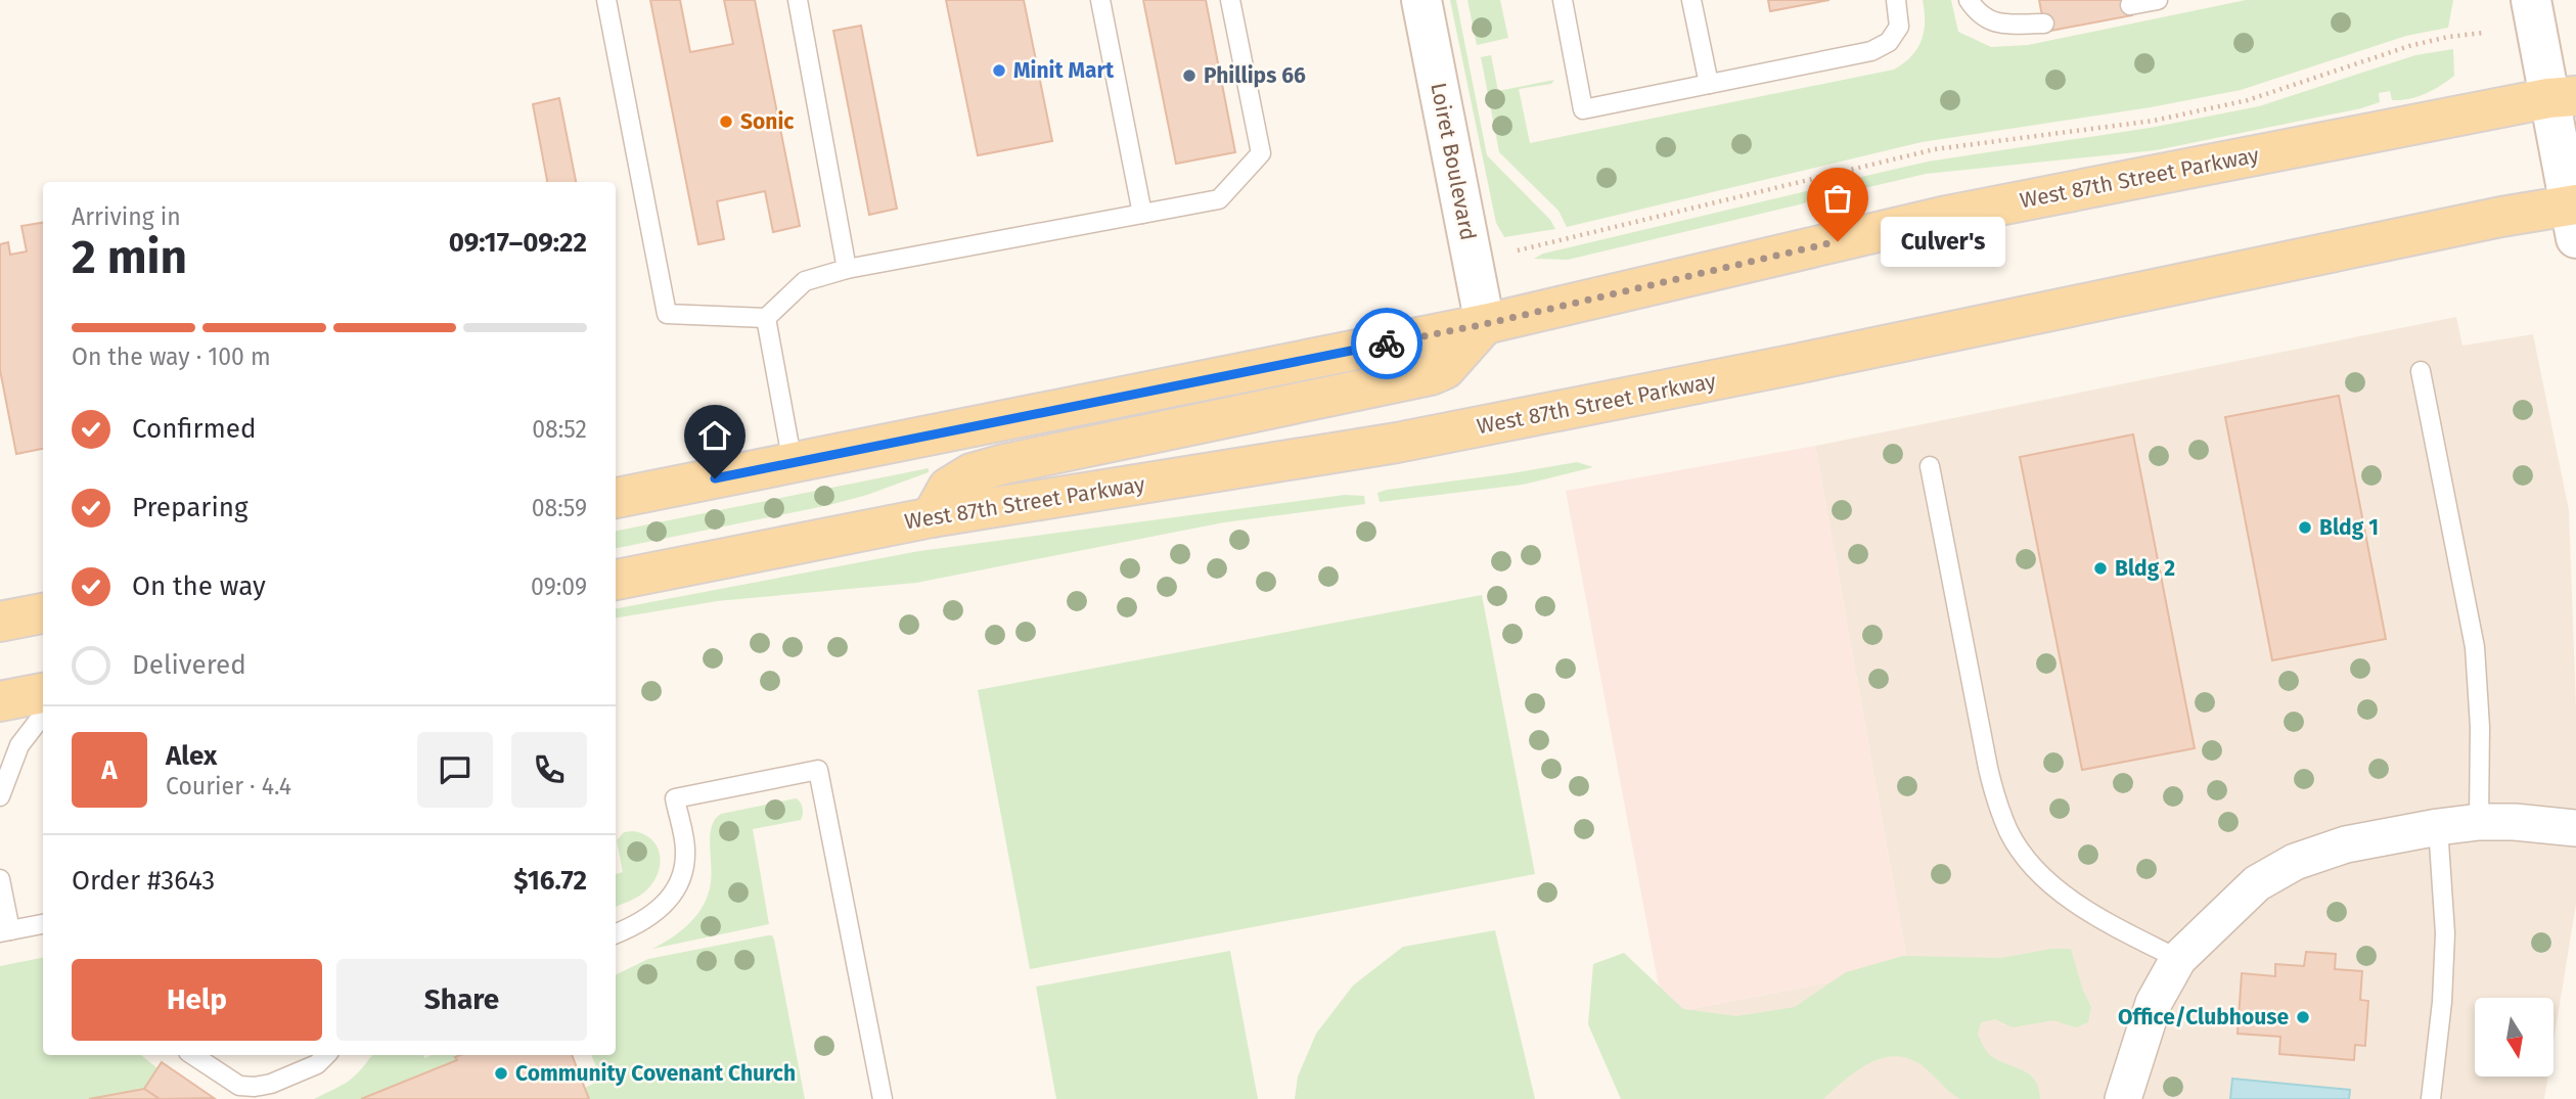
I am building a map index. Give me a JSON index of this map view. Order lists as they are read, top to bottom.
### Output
{
  "streets": {
    "main road": ["West 87th Street Parkway"],
    "street": ["Loiret Boulevard"]
  },
  "crossings": [
    ["Loiret Boulevard", "West 87th Street Parkway"]
  ],
  "places": [
    "Minit Mart",
    "Phillips 66",
    "Sonic",
    "Culver's",
    "Bldg 1",
    "Bldg 2",
    "Office/Clubhouse",
    "Community Covenant Church"
  ],
  "north": "bottom",
  "page": {
    "heading": ["2 min", "Arriving in", "09:17–09:22"],
    "panel": [
      "Alex",
      "Courier · 4.4",
      "Order #3643",
      "$16.72"
    ],
    "bubble": "Culver's",
    "bar": "On the way · 100 m",
    "list": [
      ["Confirmed", "08:52"],
      ["Preparing", "08:59"],
      ["On the way", "09:09"],
      "Delivered"
    ],
    "round": "A",
    "buttons": ["Help", "Share"]
  }
}
